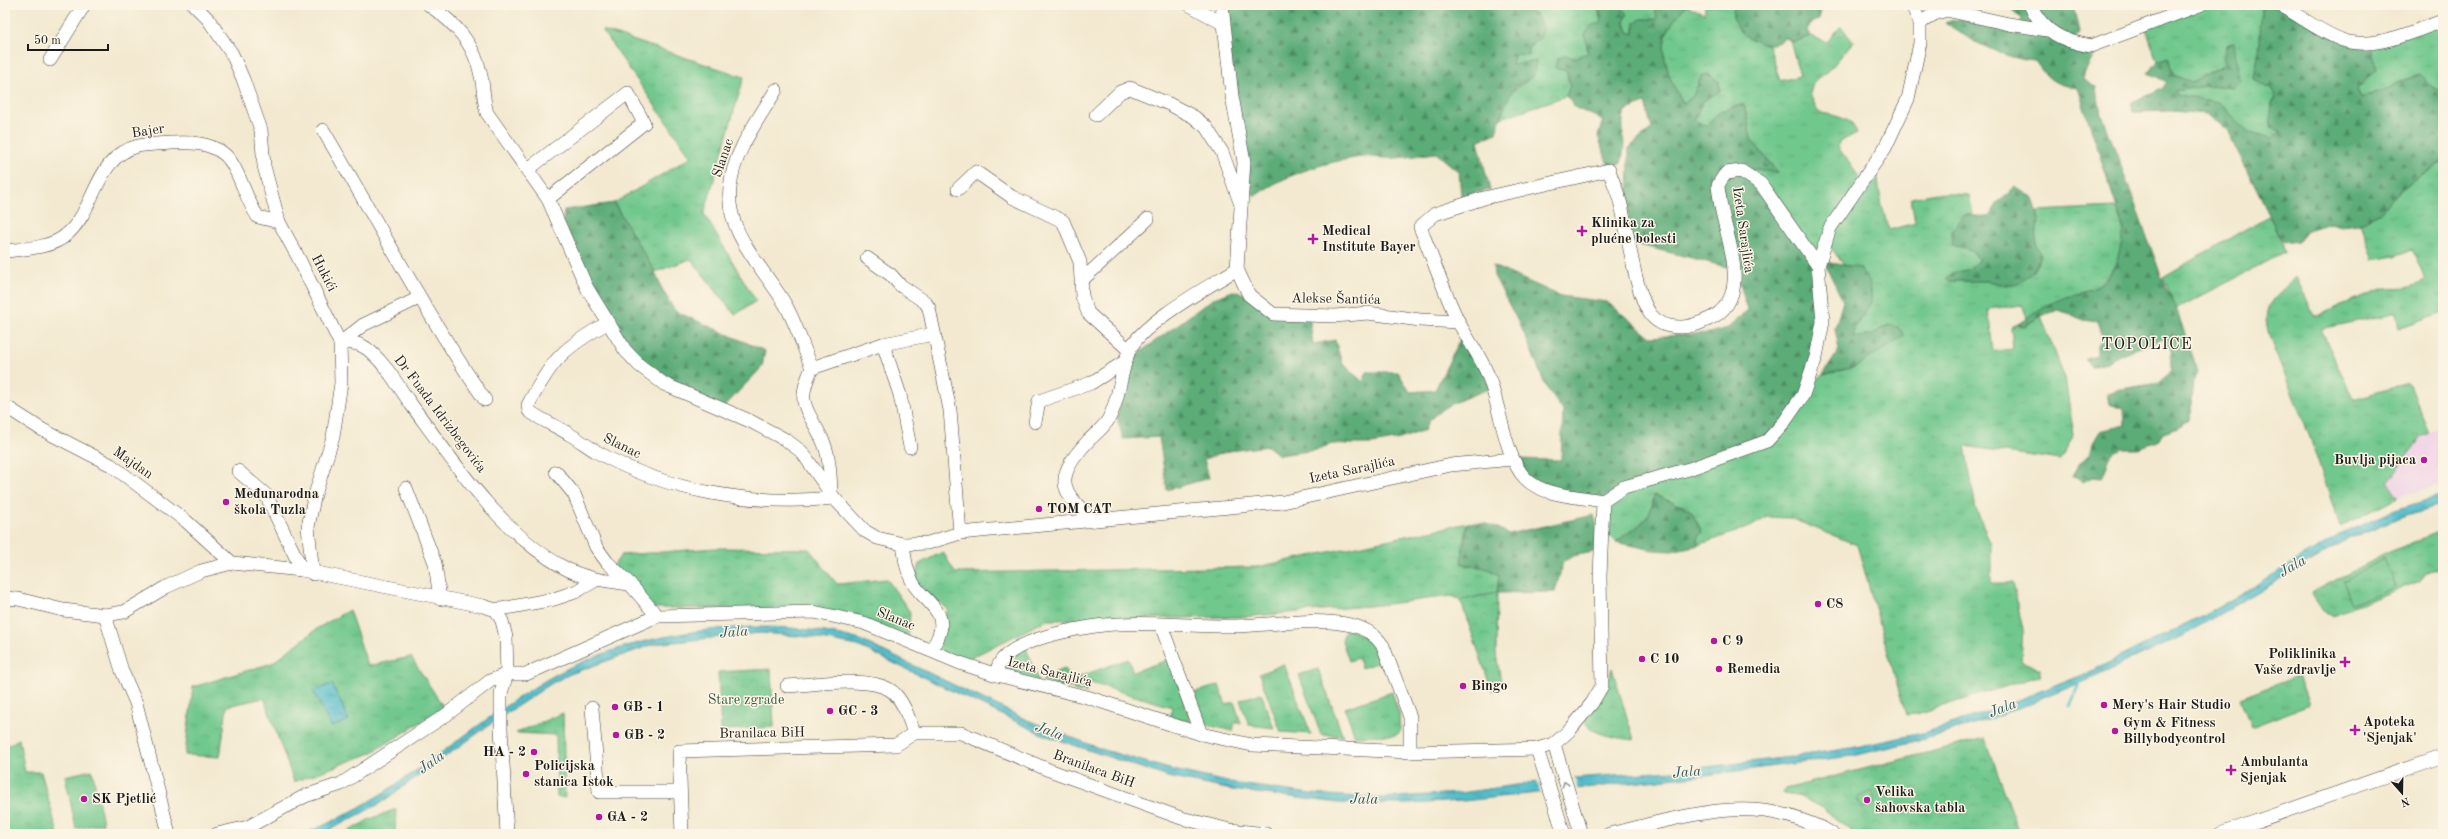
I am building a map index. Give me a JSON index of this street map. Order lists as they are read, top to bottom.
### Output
{
  "streets": {
    "street": [
      "Bajer",
      "Slanac",
      "Izeta Sarajlića",
      "Hukići",
      "Alekse Šantića",
      "Dr Fuada Idrizbegovića",
      "Majdan",
      "Branilaca BiH"
    ]
  },
  "crossings": [
    ["Bajer", "Hukići"],
    ["Izeta Sarajlića", "Alekse Šantića"],
    ["Hukići", "Dr Fuada Idrizbegovića"]
  ],
  "districts": ["TOPOLICE"],
  "water": ["Jala"],
  "parks": ["Stare zgrade"],
  "places": {
    "health": [
      "Klinika za plućne bolesti",
      "Medical Institute Bayer",
      "Poliklinika Vaše zdravlje",
      "Apoteka 'Sjenjak'",
      "Ambulanta Sjenjak"
    ],
    "other": [
      "Buvlja pijaca",
      "Međunarodna škola Tuzla",
      "TOM CAT",
      "C8",
      "C 9",
      "C 10",
      "Remedia",
      "Bingo",
      "Mery's Hair Studio",
      "GB - 1",
      "GC - 3",
      "Gym & Fitness Billybodycontrol",
      "GB - 2",
      "HA - 2",
      "Policijska stanica Istok",
      "SK Pjetlić",
      "Velika šahovska tabla",
      "GA - 2"
    ]
  },
  "scale_bar": "50 m",
  "north": "bottom"
}
